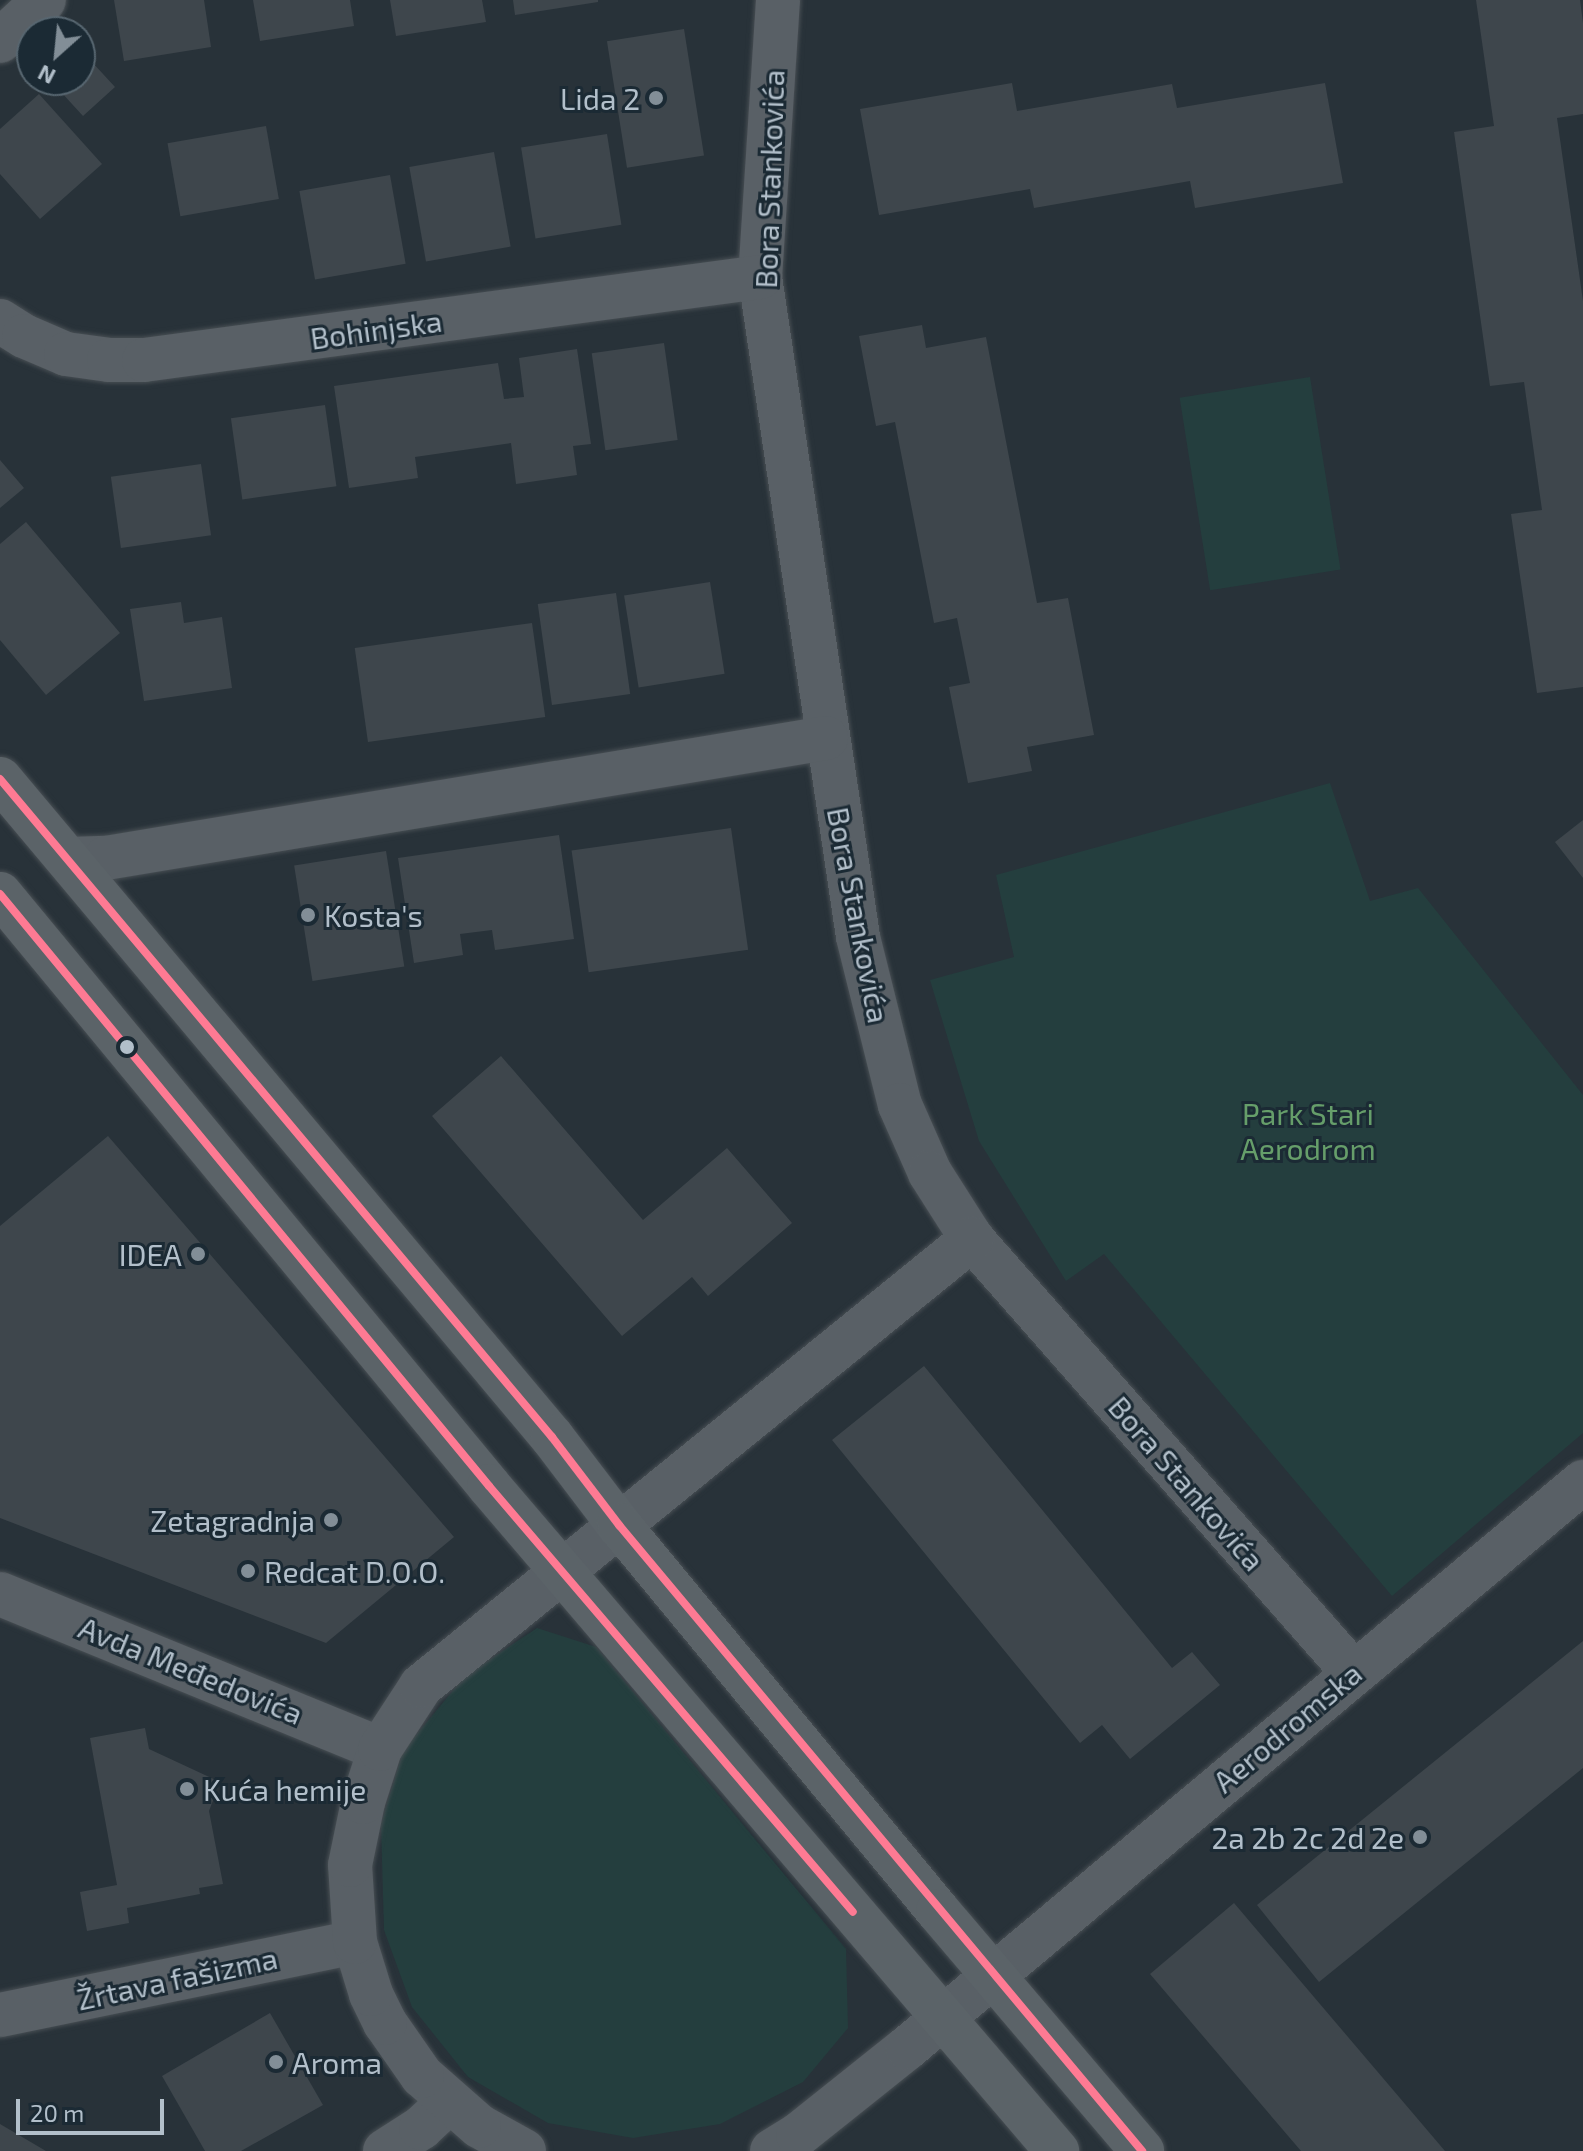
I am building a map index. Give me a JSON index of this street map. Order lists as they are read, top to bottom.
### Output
{
  "streets": {
    "street": [
      "Bora Stankovića",
      "Bohinjska",
      "Avda Međedovića",
      "Aerodromska",
      "Žrtava fašizma"
    ]
  },
  "crossings": [
    ["Bora Stankovića", "Bohinjska"],
    ["Bora Stankovića", "Aerodromska"]
  ],
  "parks": ["Park Stari Aerodrom"],
  "places": [
    "Lida 2",
    "Kosta's",
    "IDEA",
    "Zetagradnja",
    "Redcat D.O.O.",
    "Kuća hemije",
    "2a 2b 2c 2d 2e",
    "Aroma"
  ],
  "scale_bar": "20 m",
  "north": "bottom left"
}
